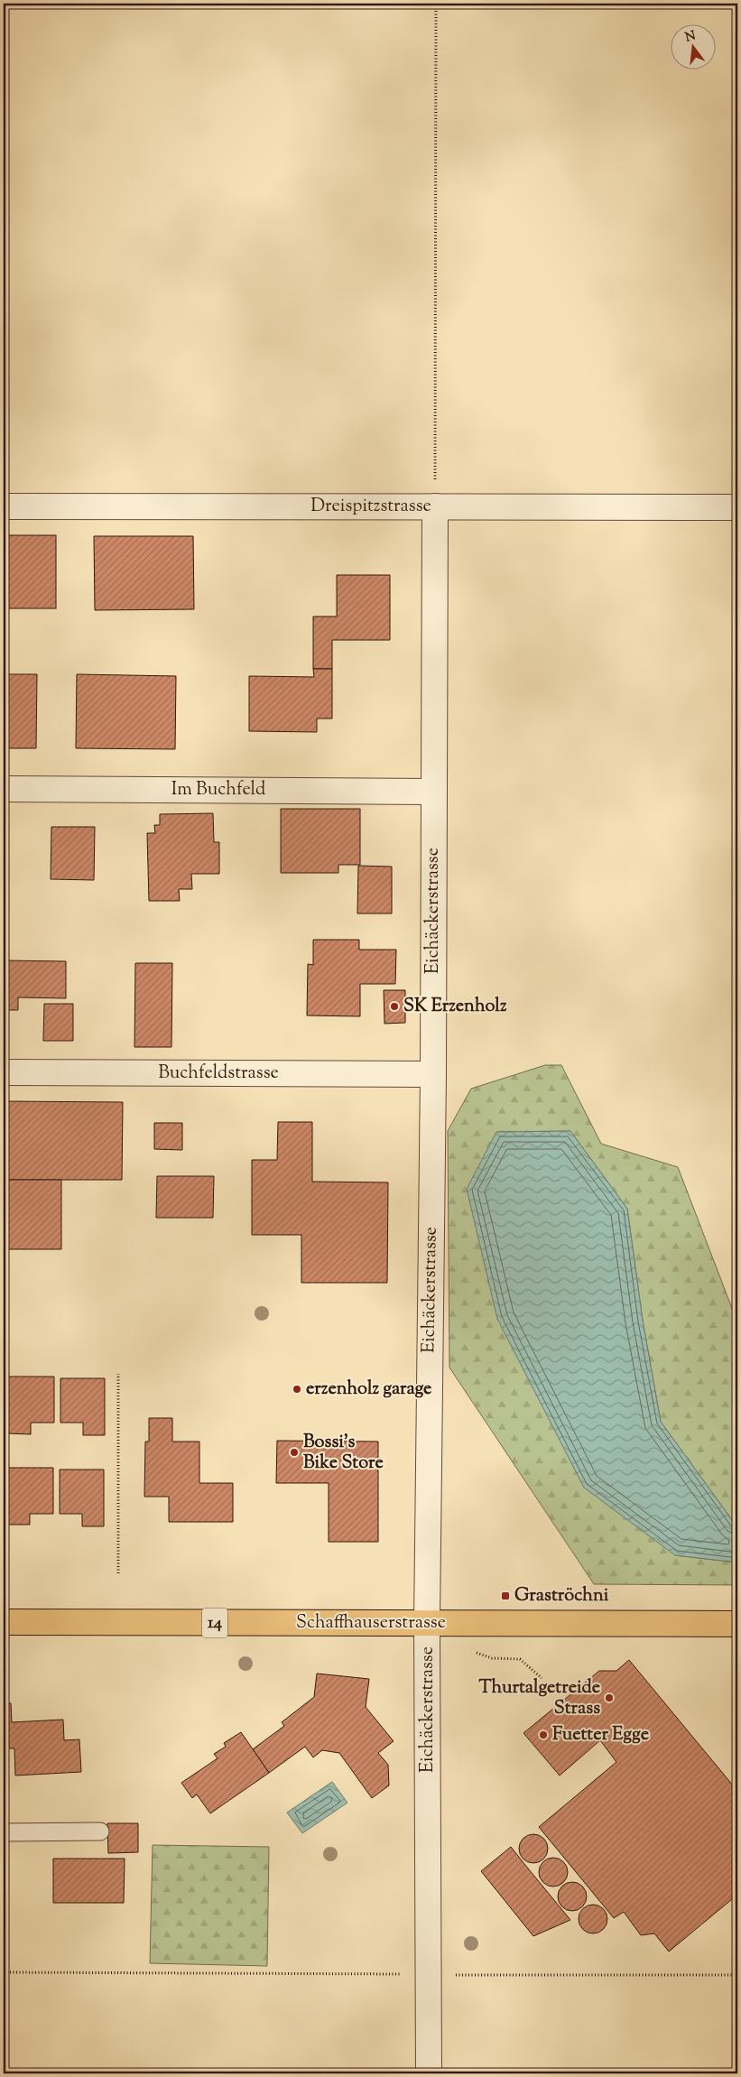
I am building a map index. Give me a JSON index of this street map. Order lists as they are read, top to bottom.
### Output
{
  "streets": {
    "main road": ["14", "Schaffhauserstrasse"],
    "street": [
      "Dreispitzstrasse",
      "Im Buchfeld",
      "Eichäckerstrasse",
      "Buchfeldstrasse"
    ]
  },
  "crossings": [
    ["Dreispitzstrasse", "Eichäckerstrasse"],
    ["Im Buchfeld", "Eichäckerstrasse"],
    ["Eichäckerstrasse", "Buchfeldstrasse"],
    ["Eichäckerstrasse", "Schaffhauserstrasse"]
  ],
  "places": {
    "other": [
      "SK Erzenholz",
      "erzenholz garage",
      "Bossi's Bike Store",
      "Thurtalgetreide Strass",
      "Fuetter Egge"
    ],
    "transit": ["Graströchni"]
  },
  "north": "top"
}
